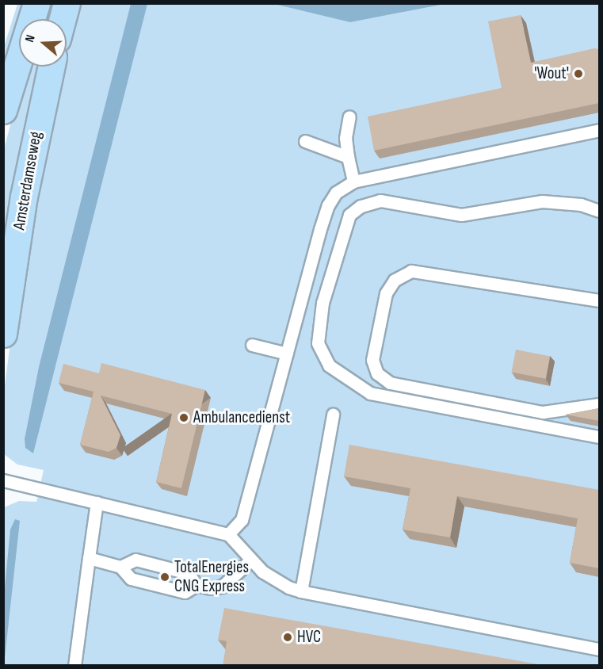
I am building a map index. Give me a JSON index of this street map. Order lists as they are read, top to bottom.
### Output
{
  "streets": {
    "main road": ["Amsterdamseweg"]
  },
  "places": [
    "'Wout'",
    "Ambulancedienst",
    "TotalEnergies CNG Express",
    "HVC"
  ],
  "north": "left"
}
